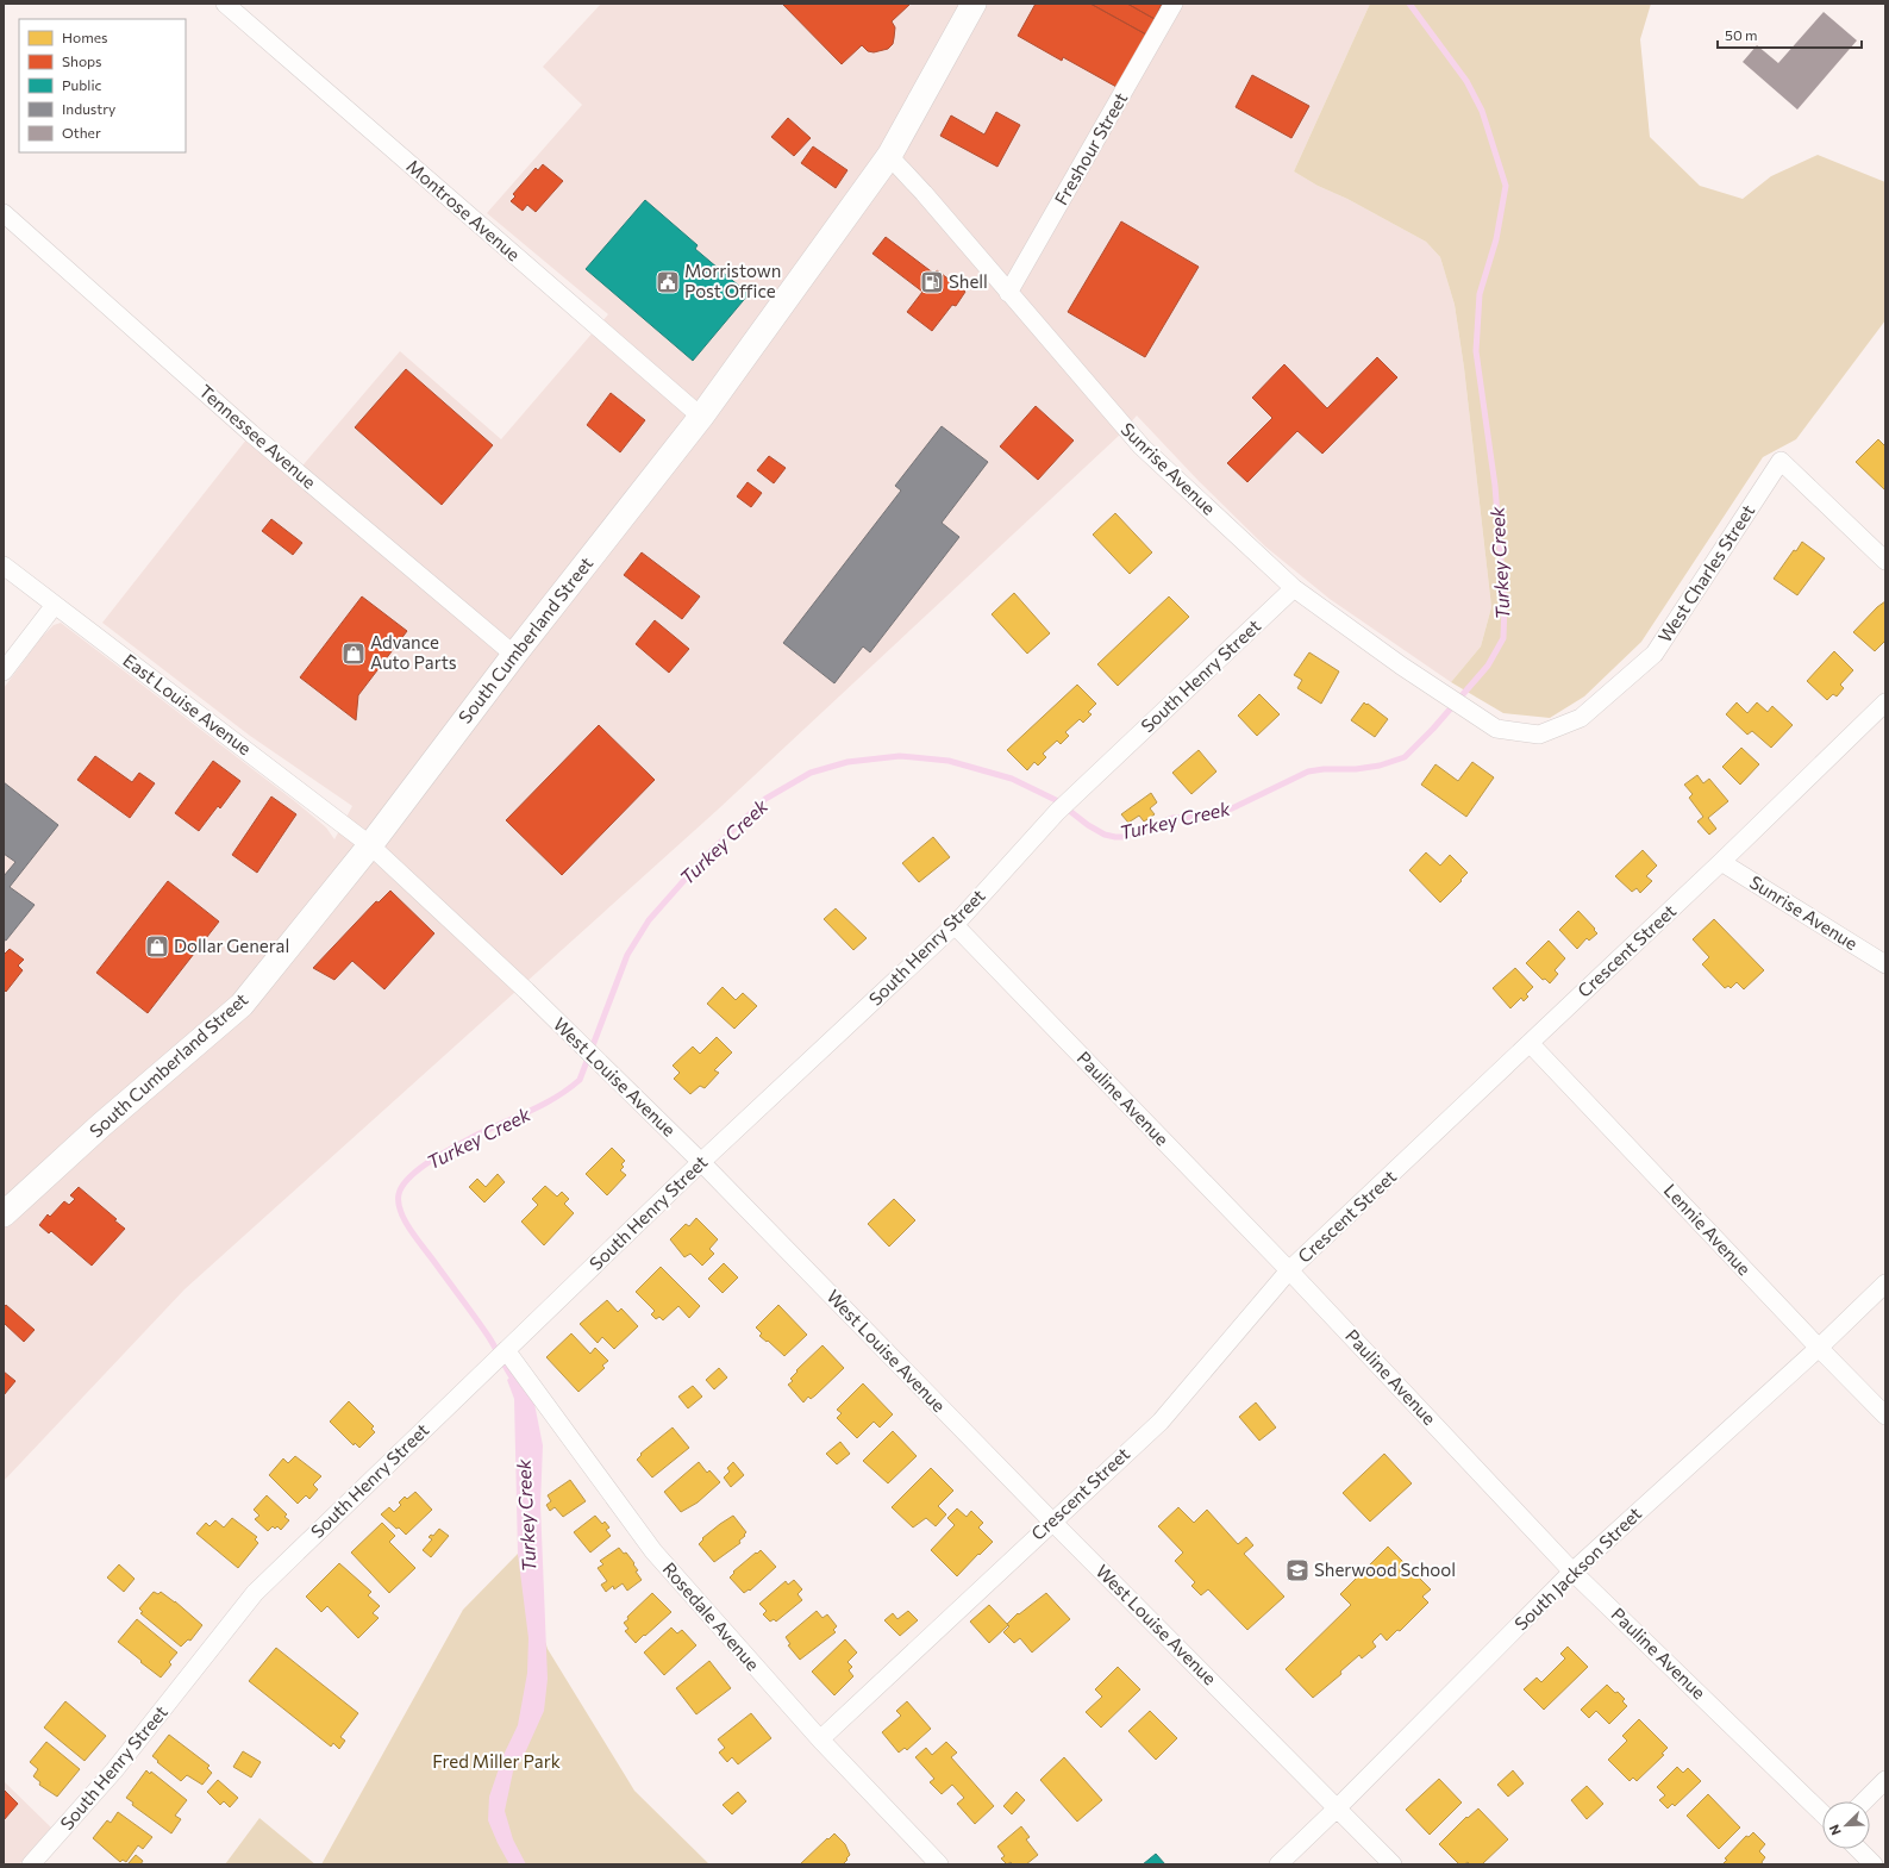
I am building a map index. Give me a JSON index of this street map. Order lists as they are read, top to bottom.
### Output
{
  "streets": {
    "main road": ["South Cumberland Street"],
    "street": [
      "Freshour Street",
      "Montrose Avenue",
      "Tennessee Avenue",
      "Sunrise Avenue",
      "West Charles Street",
      "South Henry Street",
      "East Louise Avenue",
      "Crescent Street",
      "West Louise Avenue",
      "Pauline Avenue",
      "Lennie Avenue",
      "South Jackson Street",
      "Rosedale Avenue"
    ]
  },
  "crossings": [
    ["Freshour Street", "Sunrise Avenue"],
    ["Montrose Avenue", "South Cumberland Street"],
    ["Tennessee Avenue", "South Cumberland Street"],
    ["Sunrise Avenue", "West Charles Street"],
    ["Sunrise Avenue", "South Cumberland Street"],
    ["Sunrise Avenue", "South Henry Street"],
    ["Sunrise Avenue", "Crescent Street"],
    ["South Cumberland Street", "East Louise Avenue"],
    ["South Cumberland Street", "West Louise Avenue"],
    ["South Henry Street", "West Louise Avenue"],
    ["South Henry Street", "Pauline Avenue"],
    ["South Henry Street", "Rosedale Avenue"],
    ["East Louise Avenue", "West Louise Avenue"],
    ["Crescent Street", "West Louise Avenue"],
    ["Crescent Street", "Pauline Avenue"],
    ["Crescent Street", "Lennie Avenue"],
    ["Crescent Street", "Rosedale Avenue"],
    ["West Louise Avenue", "South Jackson Street"],
    ["Pauline Avenue", "South Jackson Street"],
    ["Lennie Avenue", "South Jackson Street"]
  ],
  "water": ["Turkey Creek"],
  "parks": ["Fred Miller Park"],
  "places": {
    "public building": ["Morristown Post Office"],
    "fuel station": ["Shell"],
    "shop": ["Advance Auto Parts", "Dollar General"],
    "school or university": ["Sherwood School"]
  },
  "legend": [
    "Homes",
    "Shops",
    "Public",
    "Industry",
    "Other"
  ],
  "scale_bar": "50 m",
  "north": "bottom left"
}
